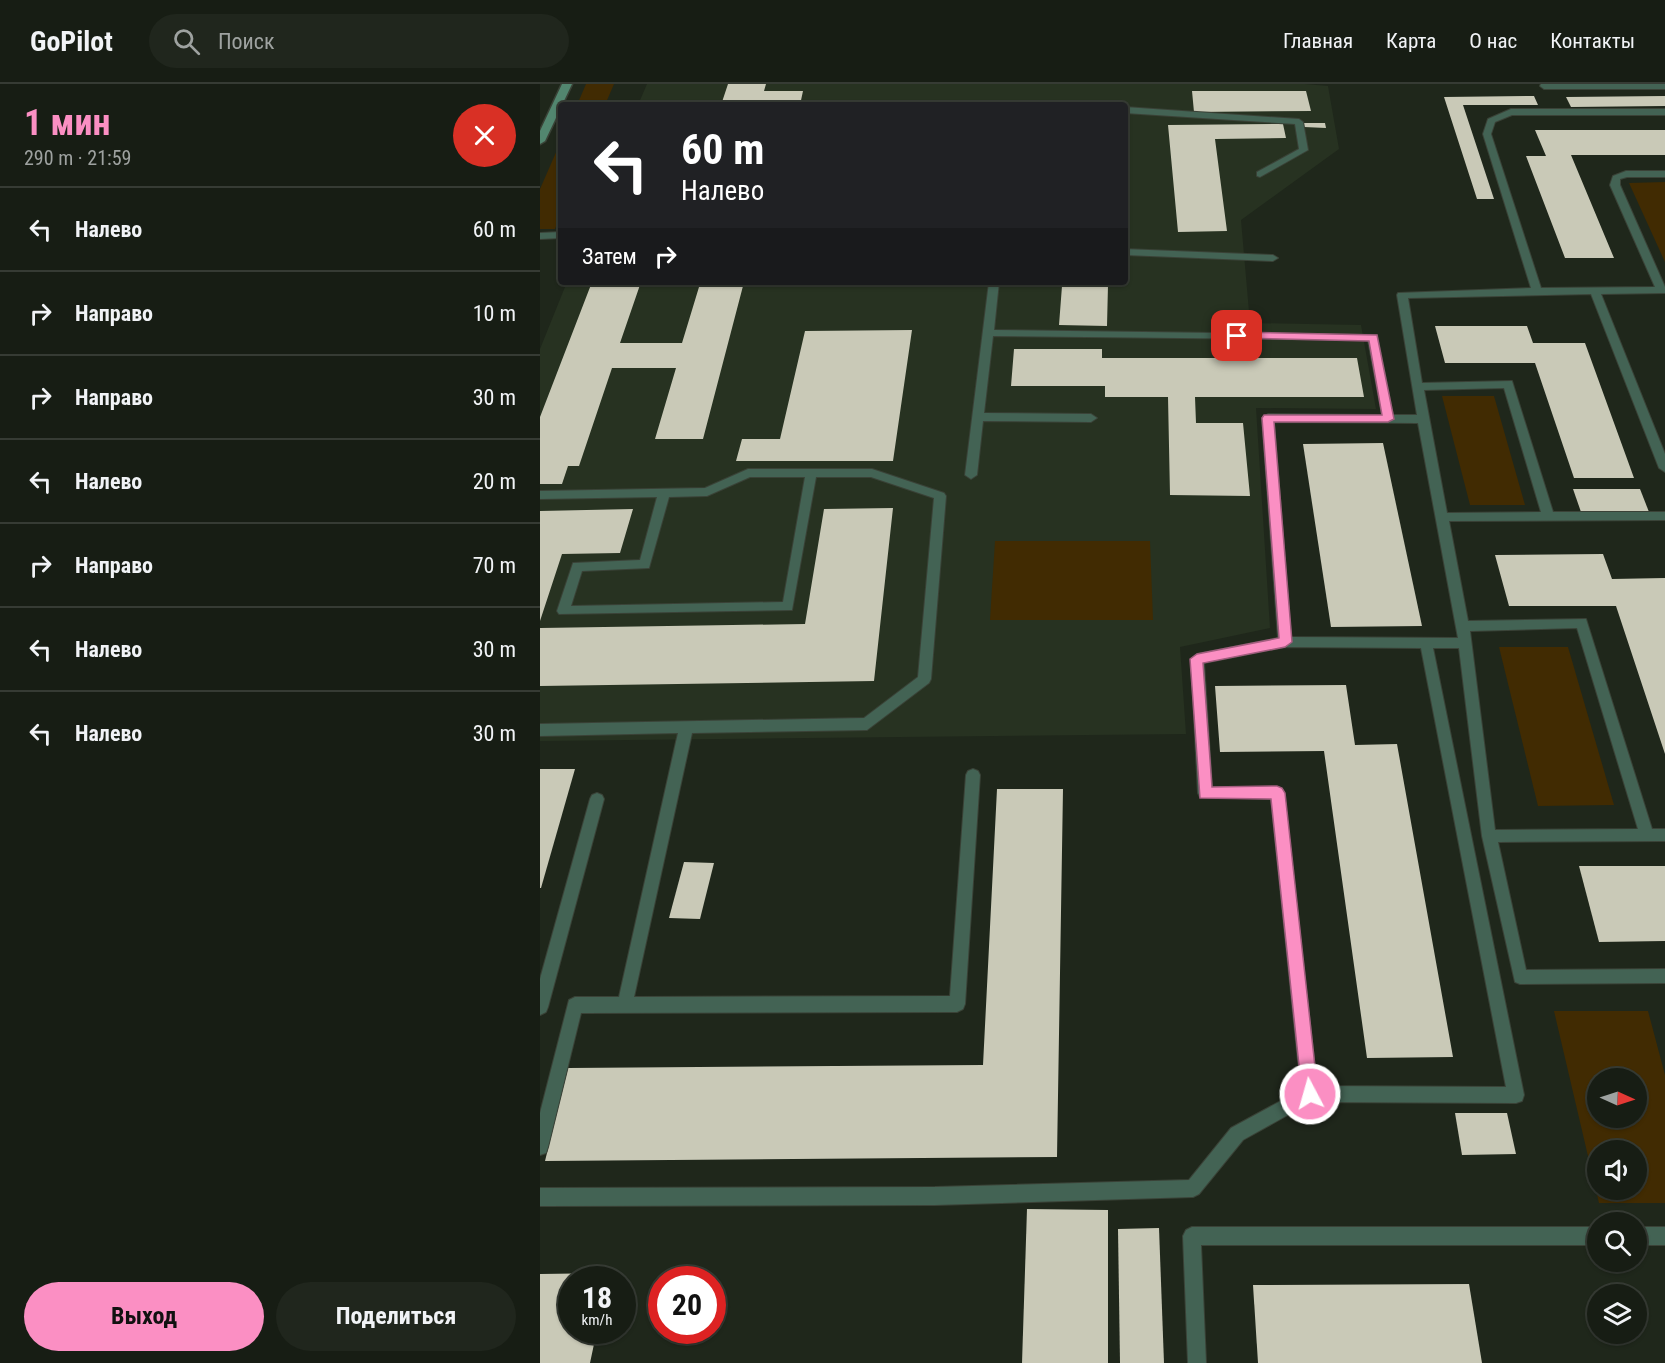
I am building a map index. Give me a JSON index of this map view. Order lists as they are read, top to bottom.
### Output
{
  "north": "right",
  "page": {
    "header": "GoPilot",
    "search": "Поиск",
    "nav": [
      "Главная",
      "Карта",
      "О нас",
      "Контакты"
    ],
    "heading": ["1 мин", "290 m · 21:59"],
    "turn": ["60 m", "Налево"],
    "list": [
      {
        "name": "Налево",
        "value": "60 m"
      },
      {
        "name": "Направо",
        "value": "10 m"
      },
      {
        "name": "Направо",
        "value": "30 m"
      },
      {
        "name": "Налево",
        "value": "20 m"
      },
      {
        "name": "Направо",
        "value": "70 m"
      },
      {
        "name": "Налево",
        "value": "30 m"
      },
      {
        "name": "Налево",
        "value": "30 m"
      }
    ],
    "then": "Затем",
    "speed": "18 km/h",
    "limit": "20",
    "buttons": ["Выход", "Поделиться"]
  }
}
